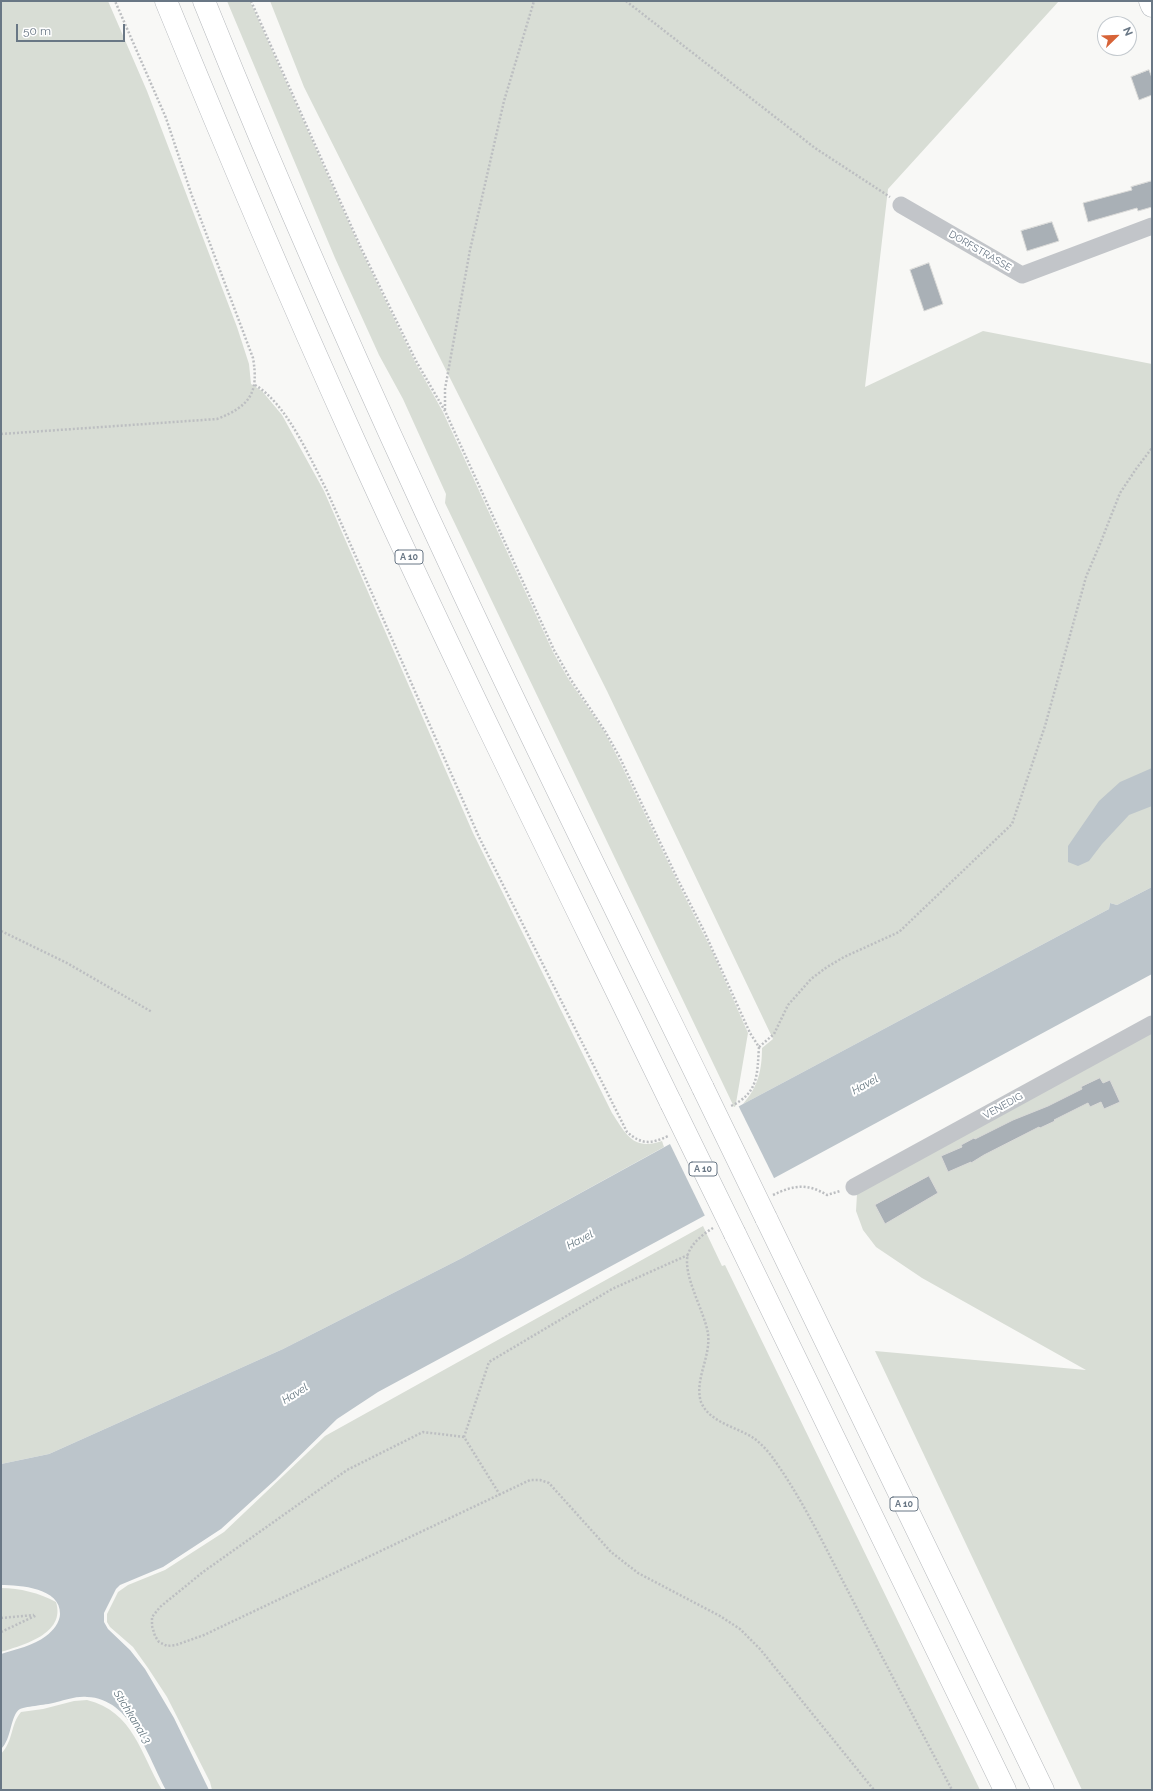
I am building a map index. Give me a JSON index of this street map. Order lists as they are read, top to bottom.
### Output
{
  "streets": {
    "main road": ["A 10"],
    "street": ["DORFSTRASSE", "VENEDIG"]
  },
  "water": ["Havel", "Stichkanal 3"],
  "scale_bar": "50 m",
  "north": "top right"
}
